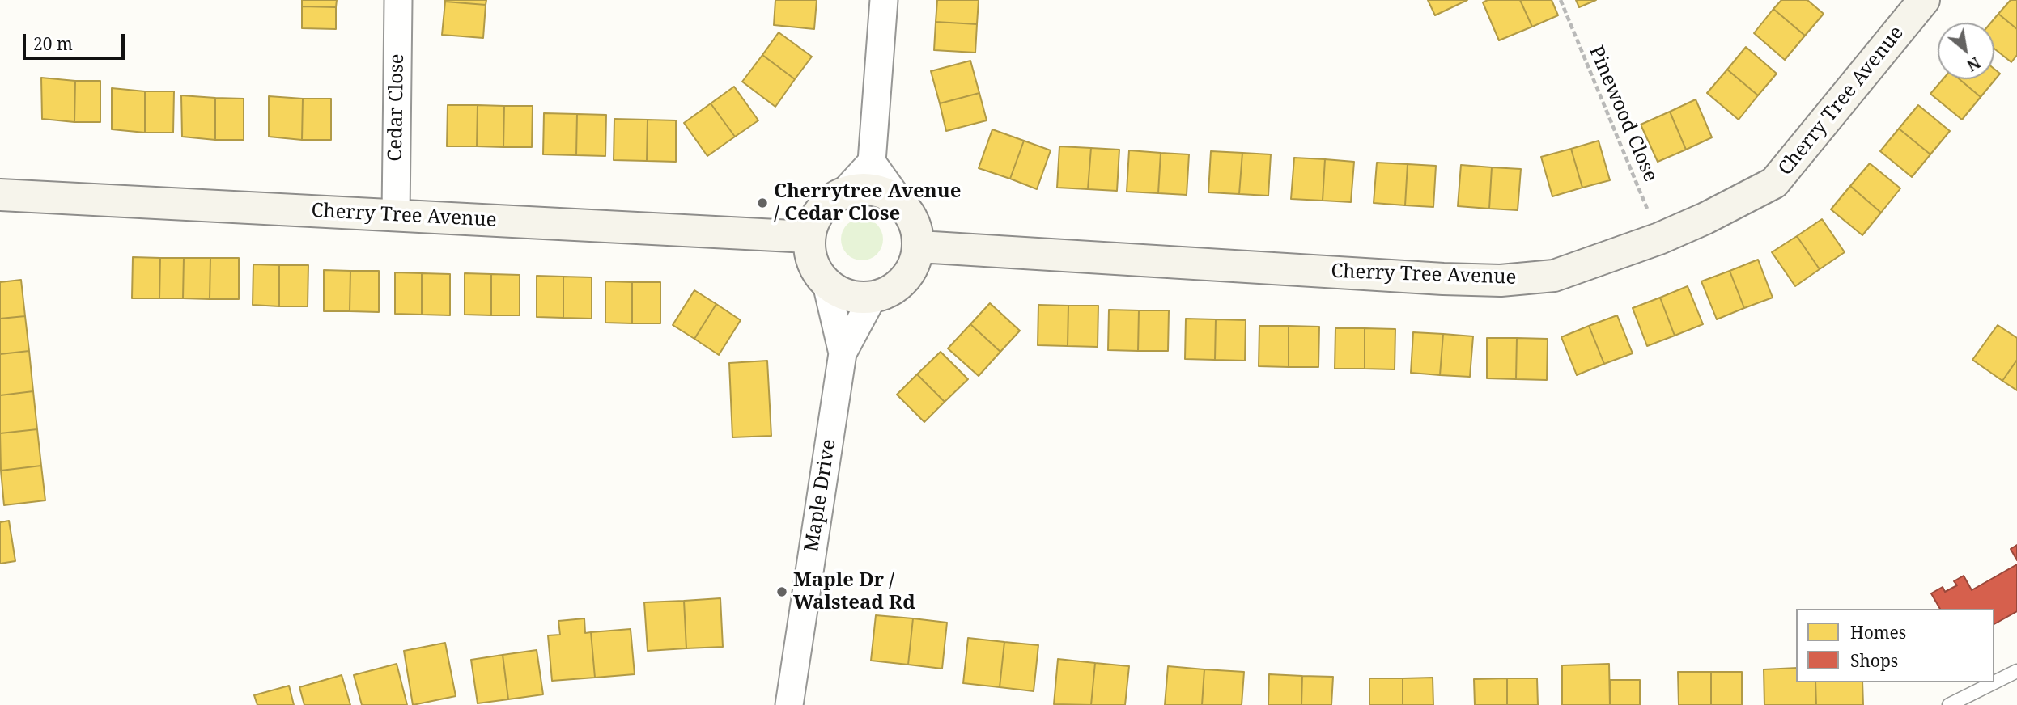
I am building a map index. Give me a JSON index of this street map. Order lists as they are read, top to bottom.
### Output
{
  "streets": {
    "street": ["Cherry Tree Avenue", "Cedar Close", "Maple Drive"],
    "path": ["Pinewood Close"]
  },
  "crossings": [
    ["Cherry Tree Avenue", "Cedar Close"],
    ["Cherry Tree Avenue", "Pinewood Close"],
    ["Cherry Tree Avenue", "Maple Drive"]
  ],
  "places": ["Cherrytree Avenue / Cedar Close", "Maple Dr / Walstead Rd"],
  "legend": ["Homes", "Shops"],
  "scale_bar": "20 m",
  "north": "bottom right"
}
